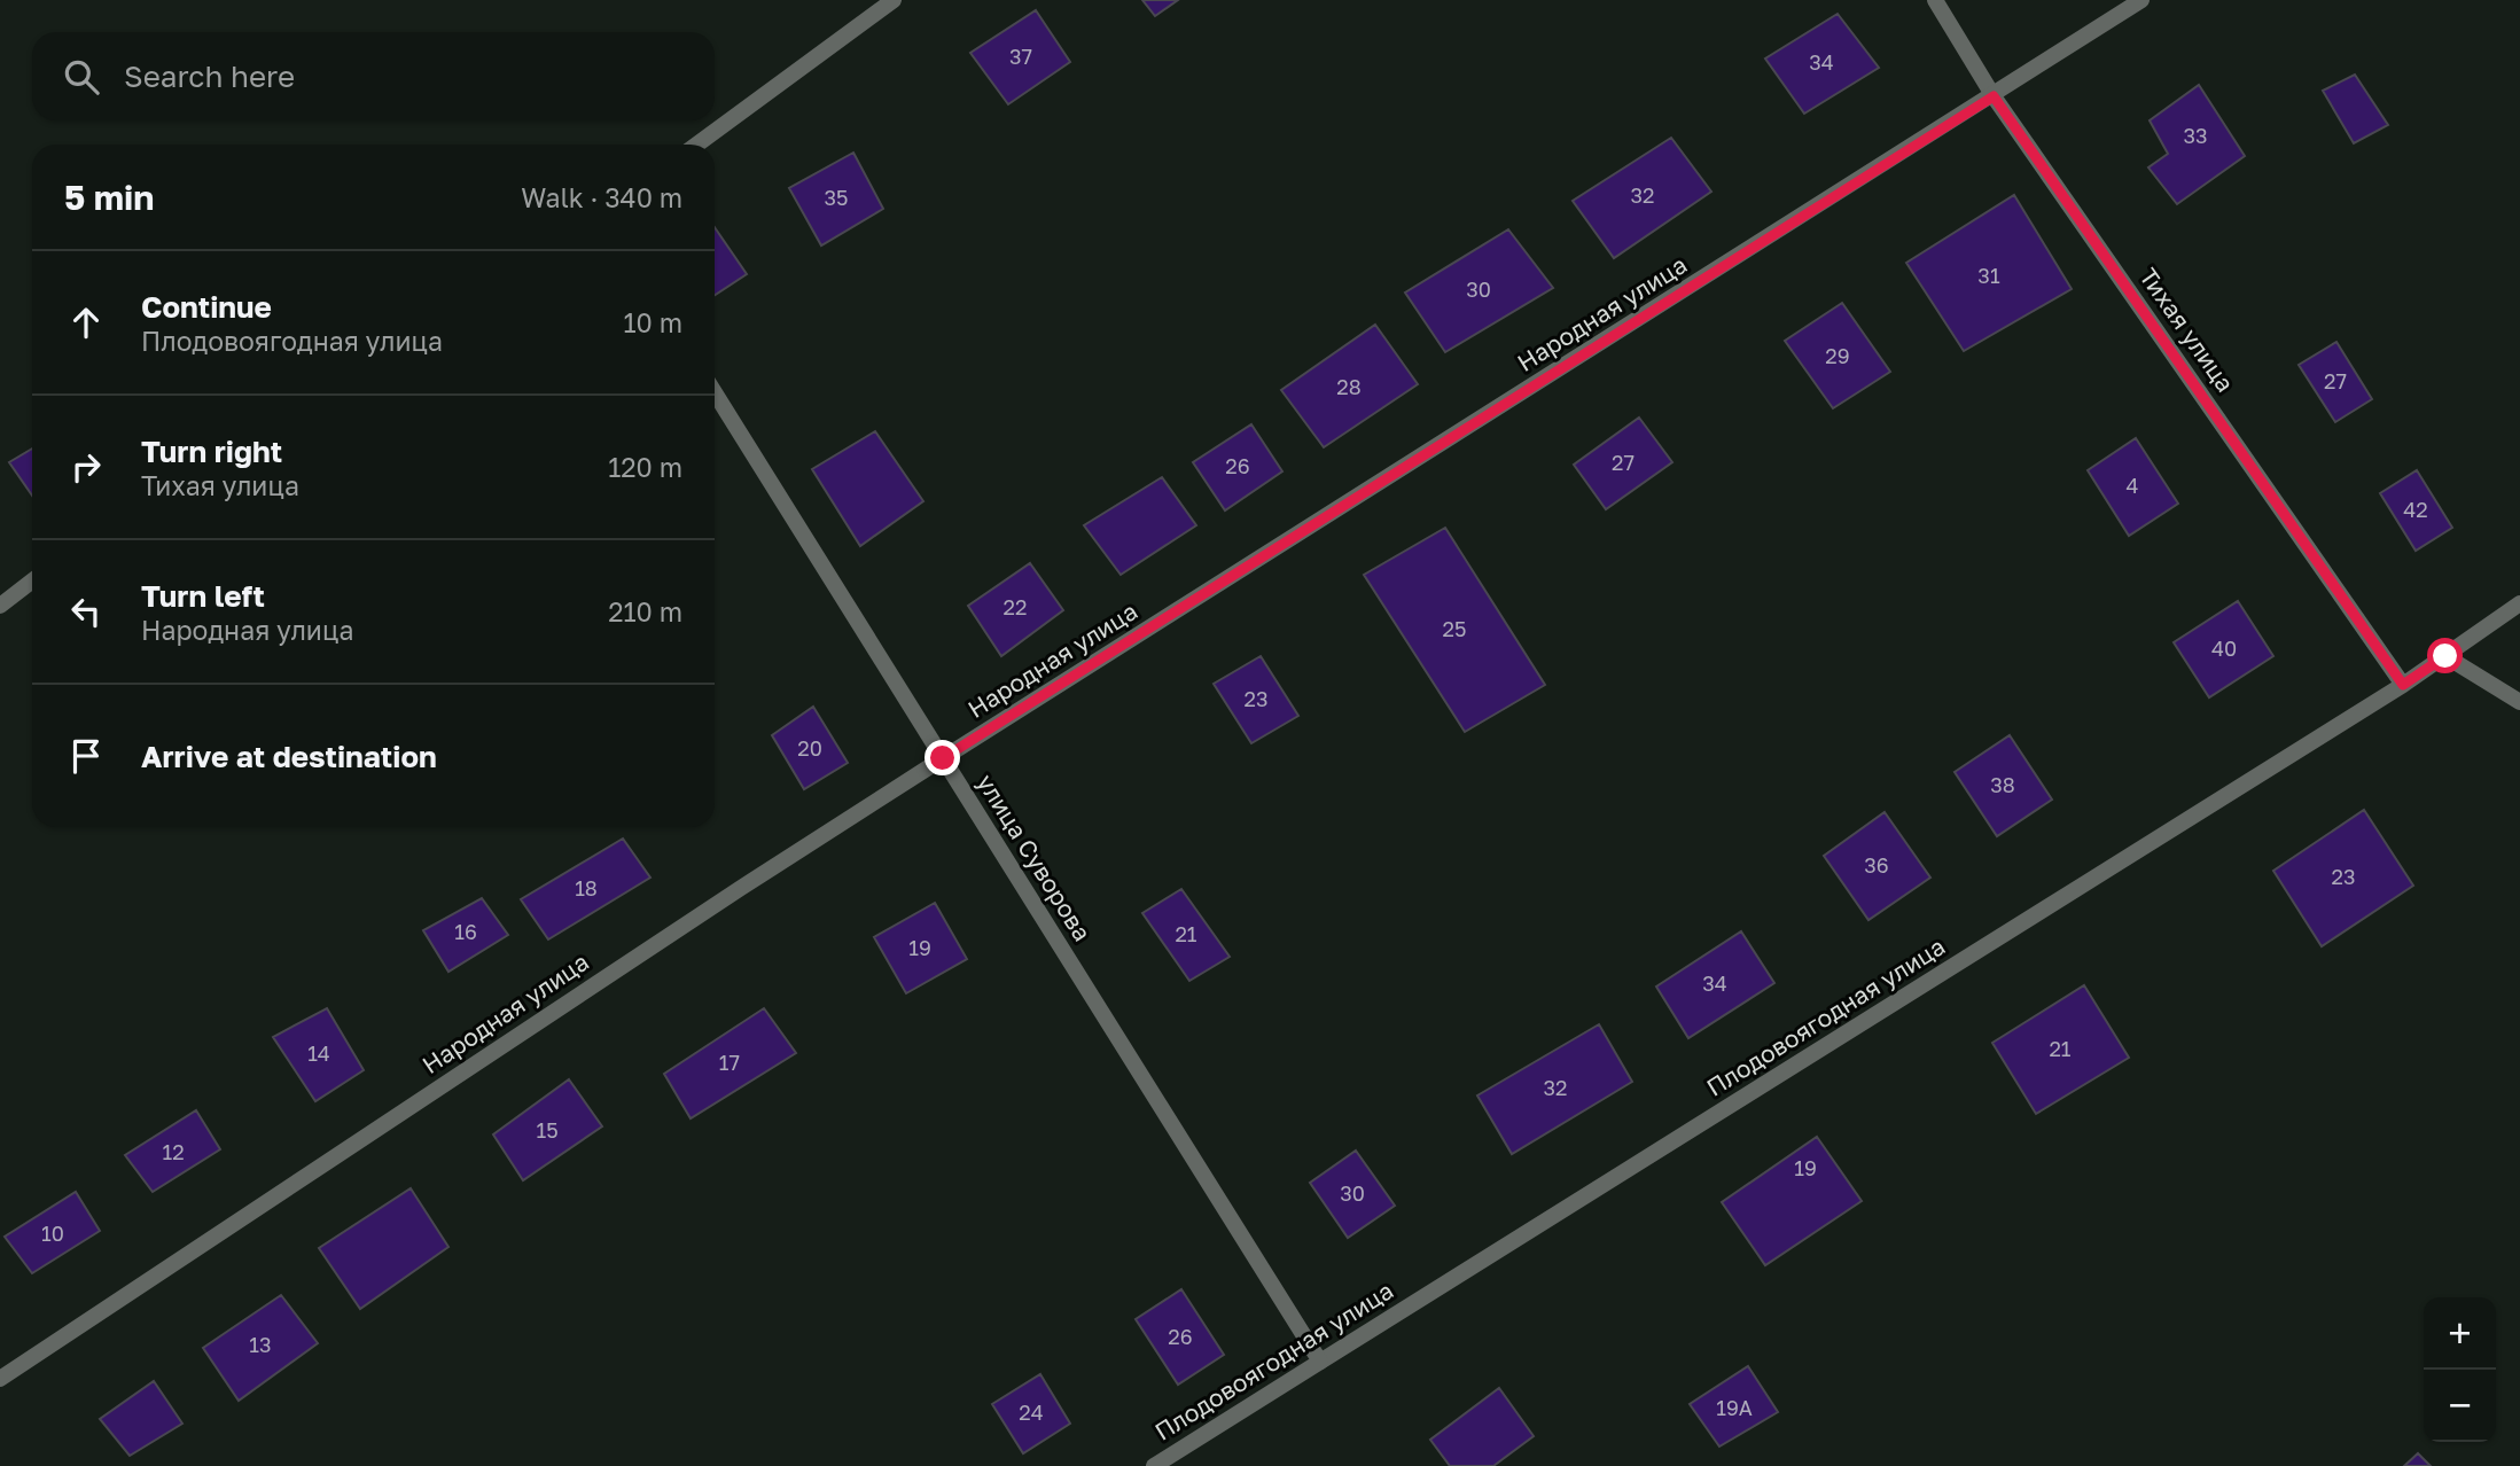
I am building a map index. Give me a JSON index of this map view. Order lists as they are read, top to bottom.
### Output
{
  "streets": {
    "street": [
      "Народная улица",
      "Тихая улица",
      "улица Суворова",
      "Плодовоягодная улица"
    ]
  },
  "crossings": [
    ["Народная улица", "Тихая улица"],
    ["Народная улица", "улица Суворова"],
    ["Тихая улица", "Плодовоягодная улица"],
    ["улица Суворова", "Плодовоягодная улица"]
  ],
  "house_numbers": [
    "37",
    "34",
    "33",
    "32",
    "35",
    "31",
    "30",
    "29",
    "27",
    "28",
    "27",
    "26",
    "4",
    "42",
    "22",
    "25",
    "40",
    "23",
    "20",
    "38",
    "36",
    "23",
    "18",
    "16",
    "21",
    "19",
    "34",
    "21",
    "14",
    "17",
    "32",
    "15",
    "12",
    "19",
    "30",
    "10",
    "26",
    "13",
    "19А",
    "24"
  ],
  "page": {
    "search": "Search here",
    "heading": ["5 min", "Walk · 340 m"],
    "list": [
      ["Continue", "Плодовоягодная улица", "10 m"],
      ["Turn right", "Тихая улица", "120 m"],
      ["Turn left", "Народная улица", "210 m"],
      "Arrive at destination"
    ],
    "map_buttons": ["+", "−"]
  }
}
